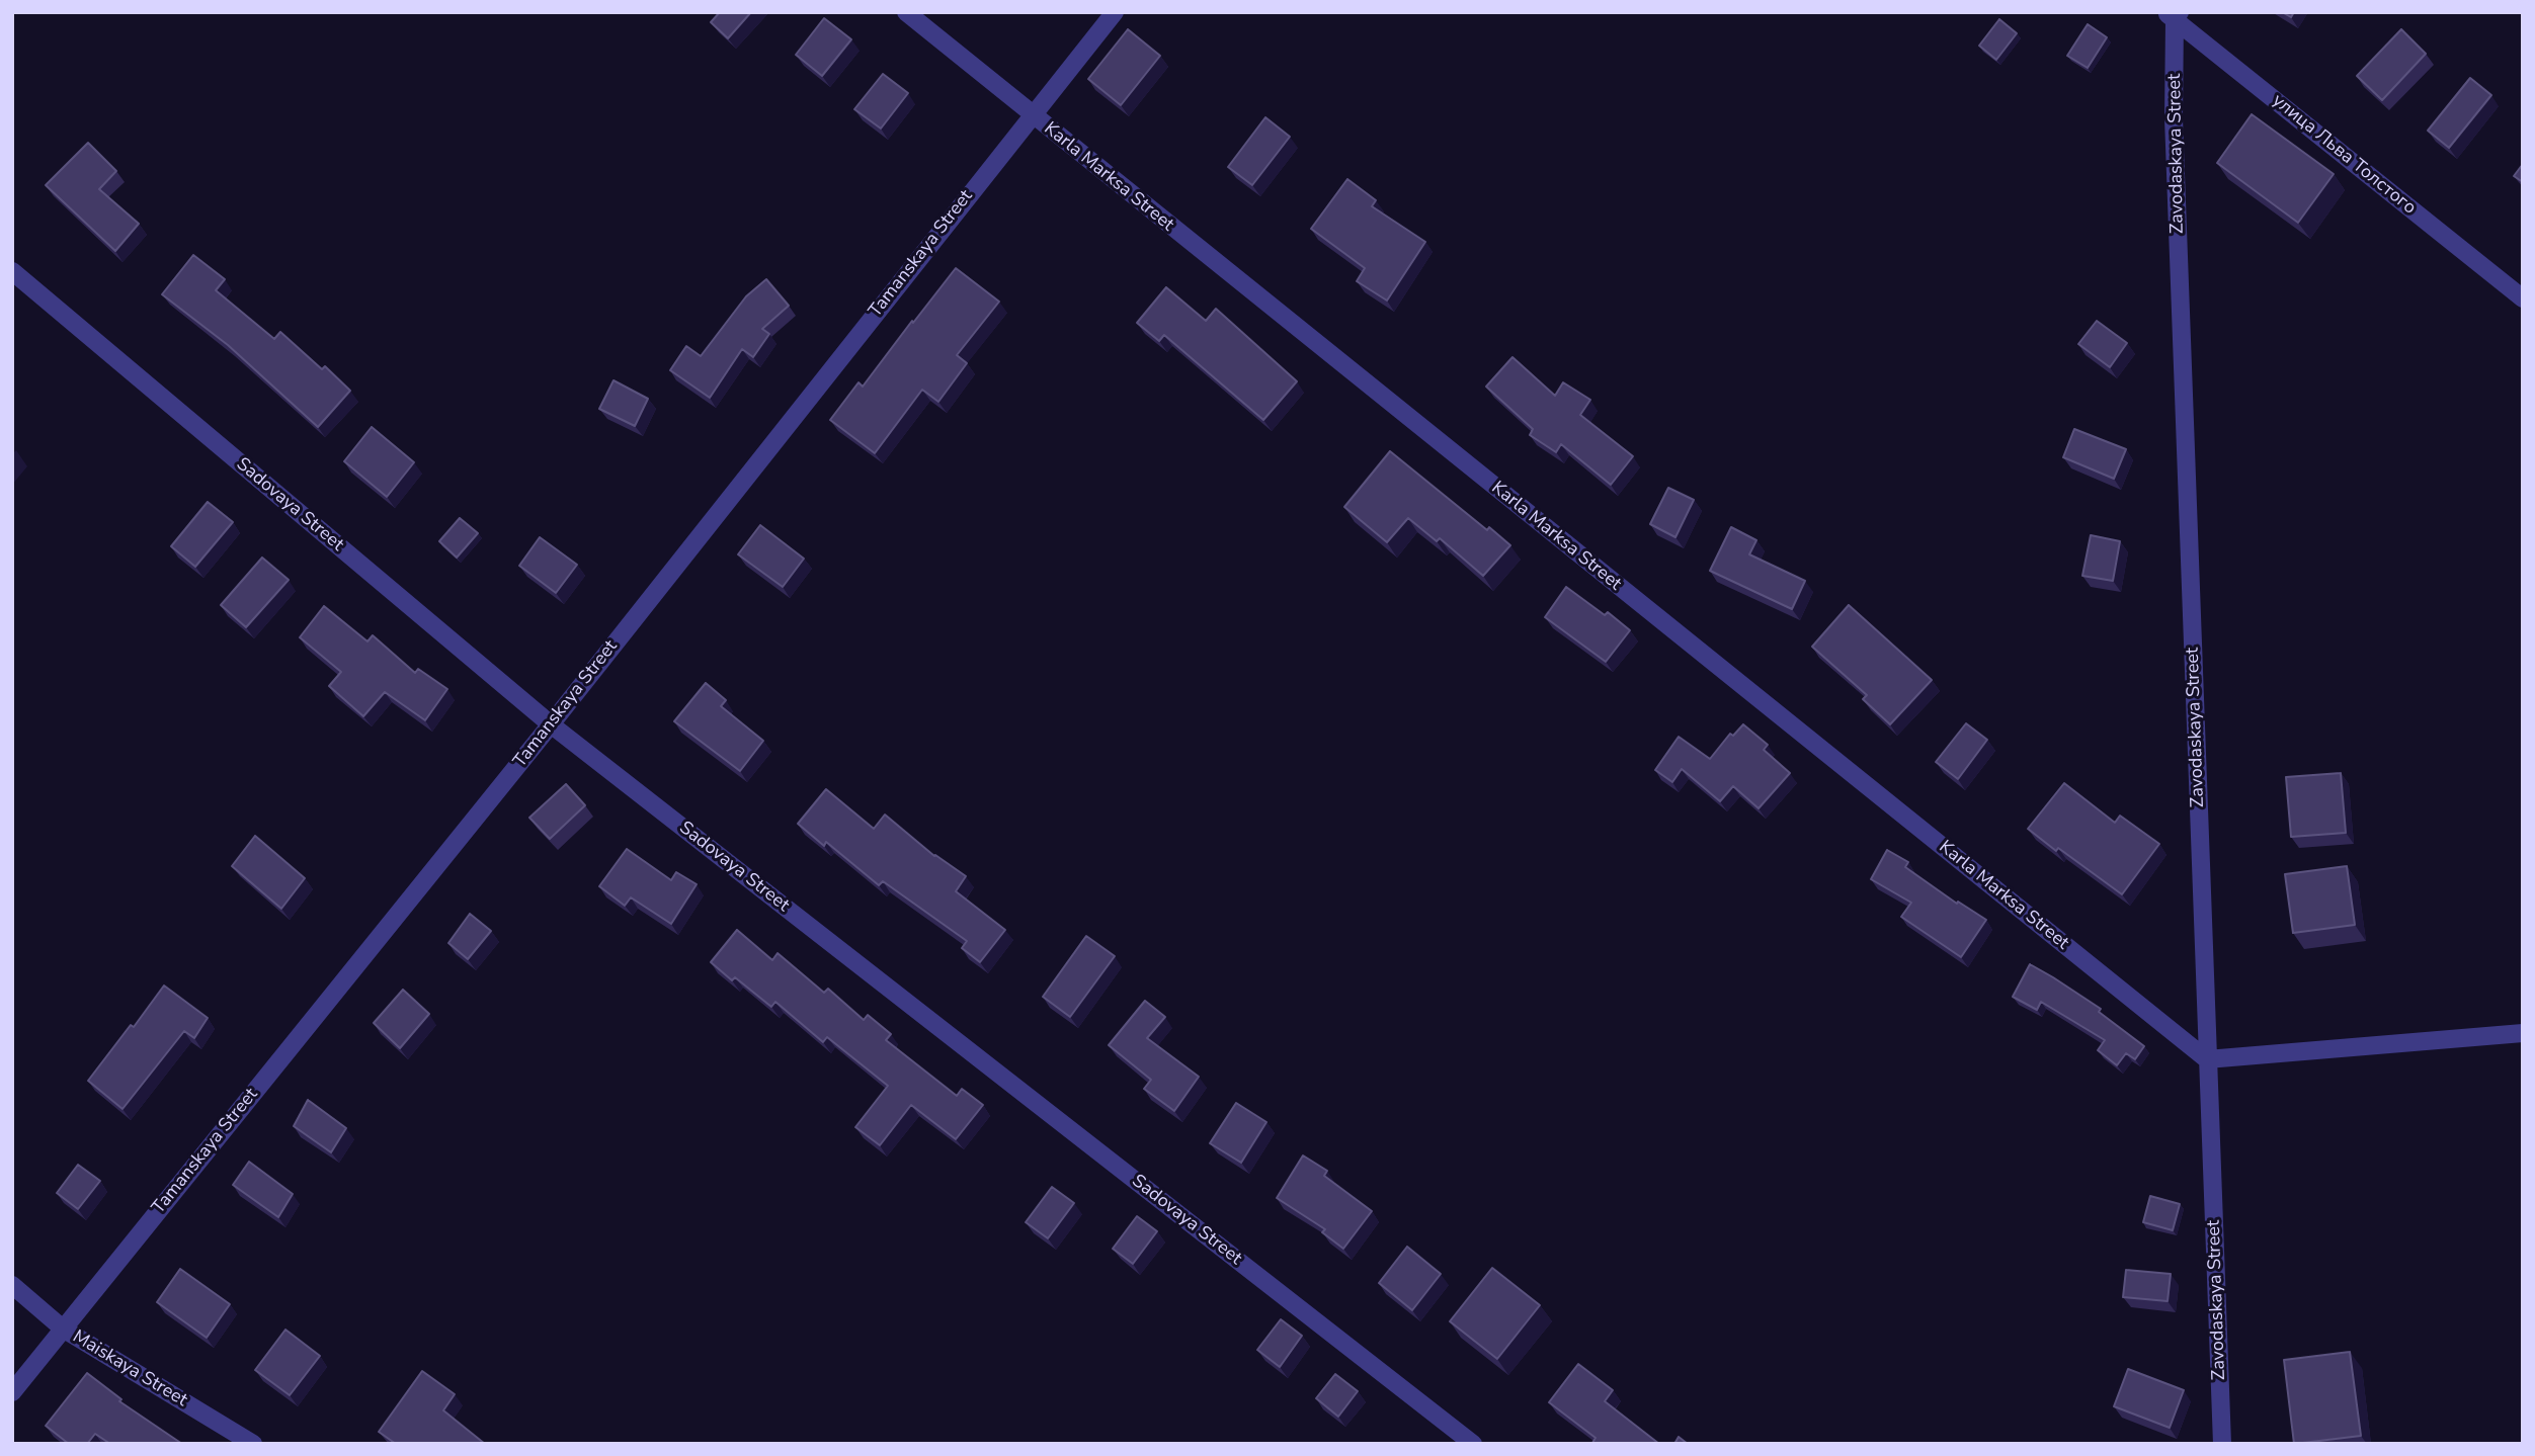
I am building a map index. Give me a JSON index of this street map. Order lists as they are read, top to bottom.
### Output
{
  "streets": {
    "street": [
      "Zavodaskaya Street",
      "улица Льва Толстого",
      "Karla Marksa Street",
      "Tamanskaya Street",
      "Sadovaya Street",
      "Maiskaya Street"
    ]
  },
  "crossings": [
    ["Zavodaskaya Street", "улица Льва Толстого"],
    ["Zavodaskaya Street", "Karla Marksa Street"],
    ["Karla Marksa Street", "Tamanskaya Street"],
    ["Tamanskaya Street", "Sadovaya Street"],
    ["Tamanskaya Street", "Maiskaya Street"]
  ]
}
